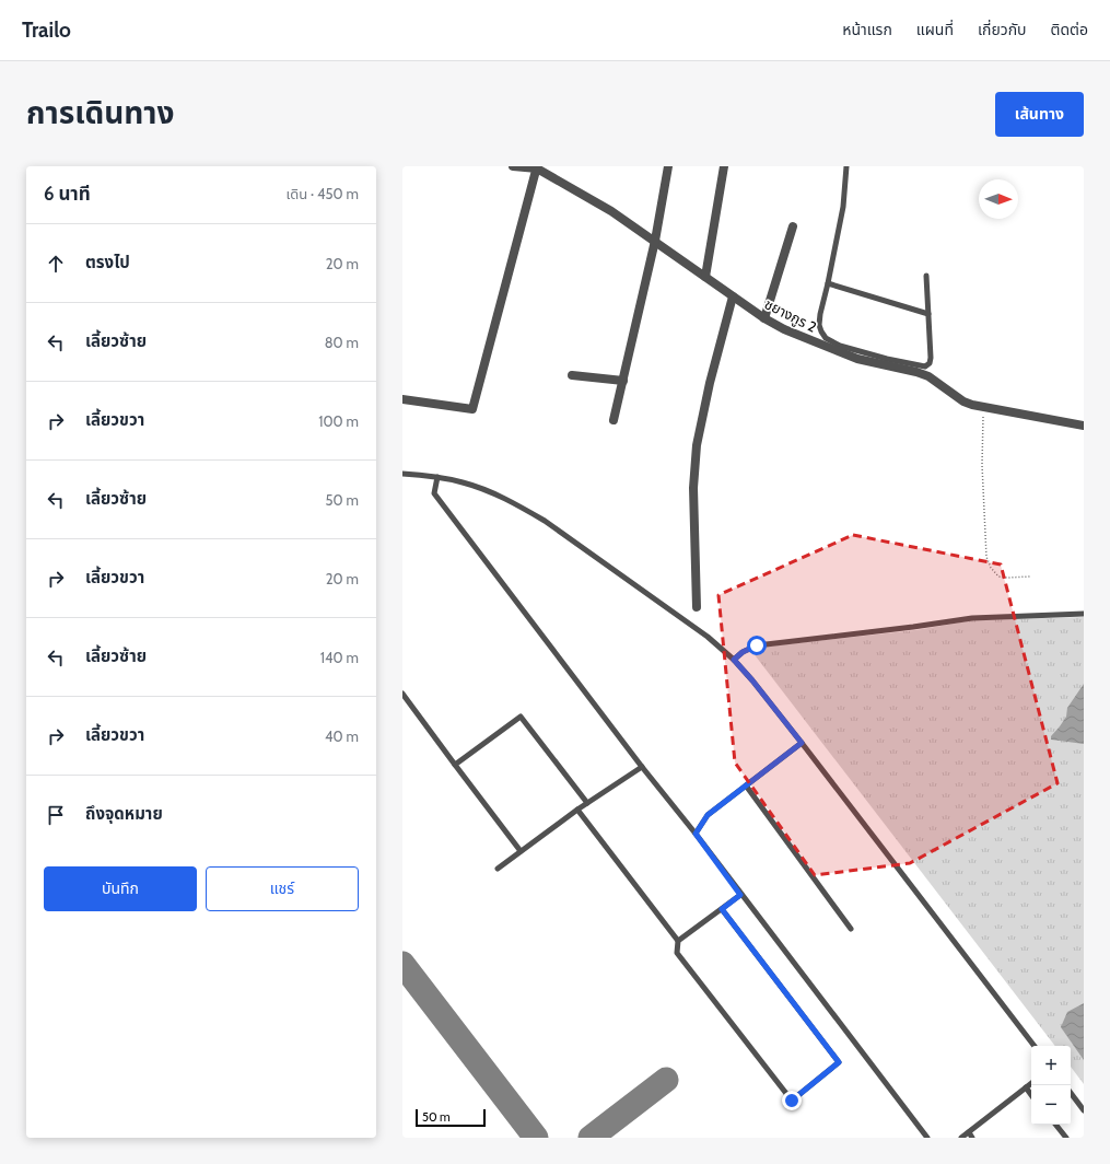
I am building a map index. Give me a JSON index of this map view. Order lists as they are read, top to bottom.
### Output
{
  "streets": {
    "street": ["ชยางกูร 2"]
  },
  "scale_bar": "50 m",
  "north": "right",
  "page": {
    "header": "Trailo",
    "nav": [
      "หน้าแรก",
      "แผนที่",
      "เกี่ยวกับ",
      "ติดต่อ"
    ],
    "title": "การเดินทาง",
    "buttons": [
      "เส้นทาง",
      ["บันทึก", "แชร์"]
    ],
    "heading": ["6 นาที", "เดิน · 450 m"],
    "list": [
      ["ตรงไป", "20 m"],
      ["เลี้ยวซ้าย", "80 m"],
      ["เลี้ยวขวา", "100 m"],
      ["เลี้ยวซ้าย", "50 m"],
      ["เลี้ยวขวา", "20 m"],
      ["เลี้ยวซ้าย", "140 m"],
      ["เลี้ยวขวา", "40 m"],
      "ถึงจุดหมาย"
    ],
    "map_buttons": ["+", "−"],
    "scale": "50 m"
  }
}
